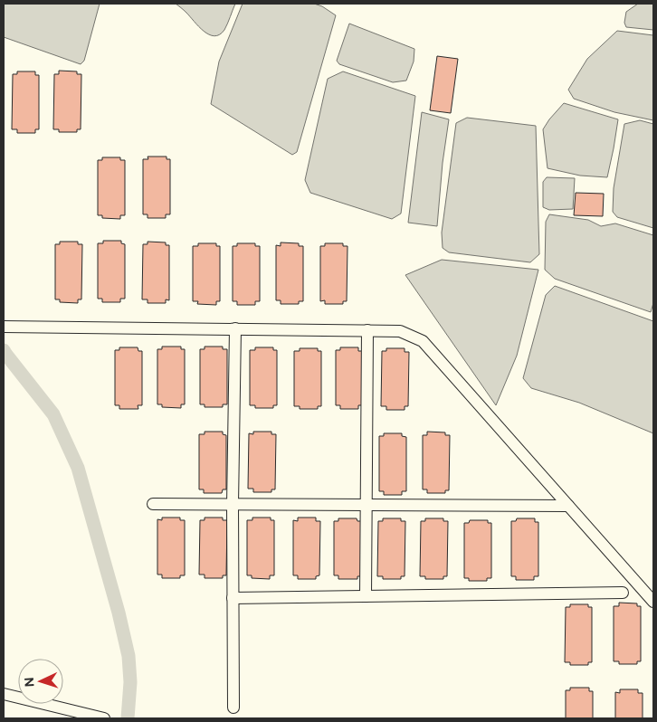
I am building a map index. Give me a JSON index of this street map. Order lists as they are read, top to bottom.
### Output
{
  "north": "left"
}
